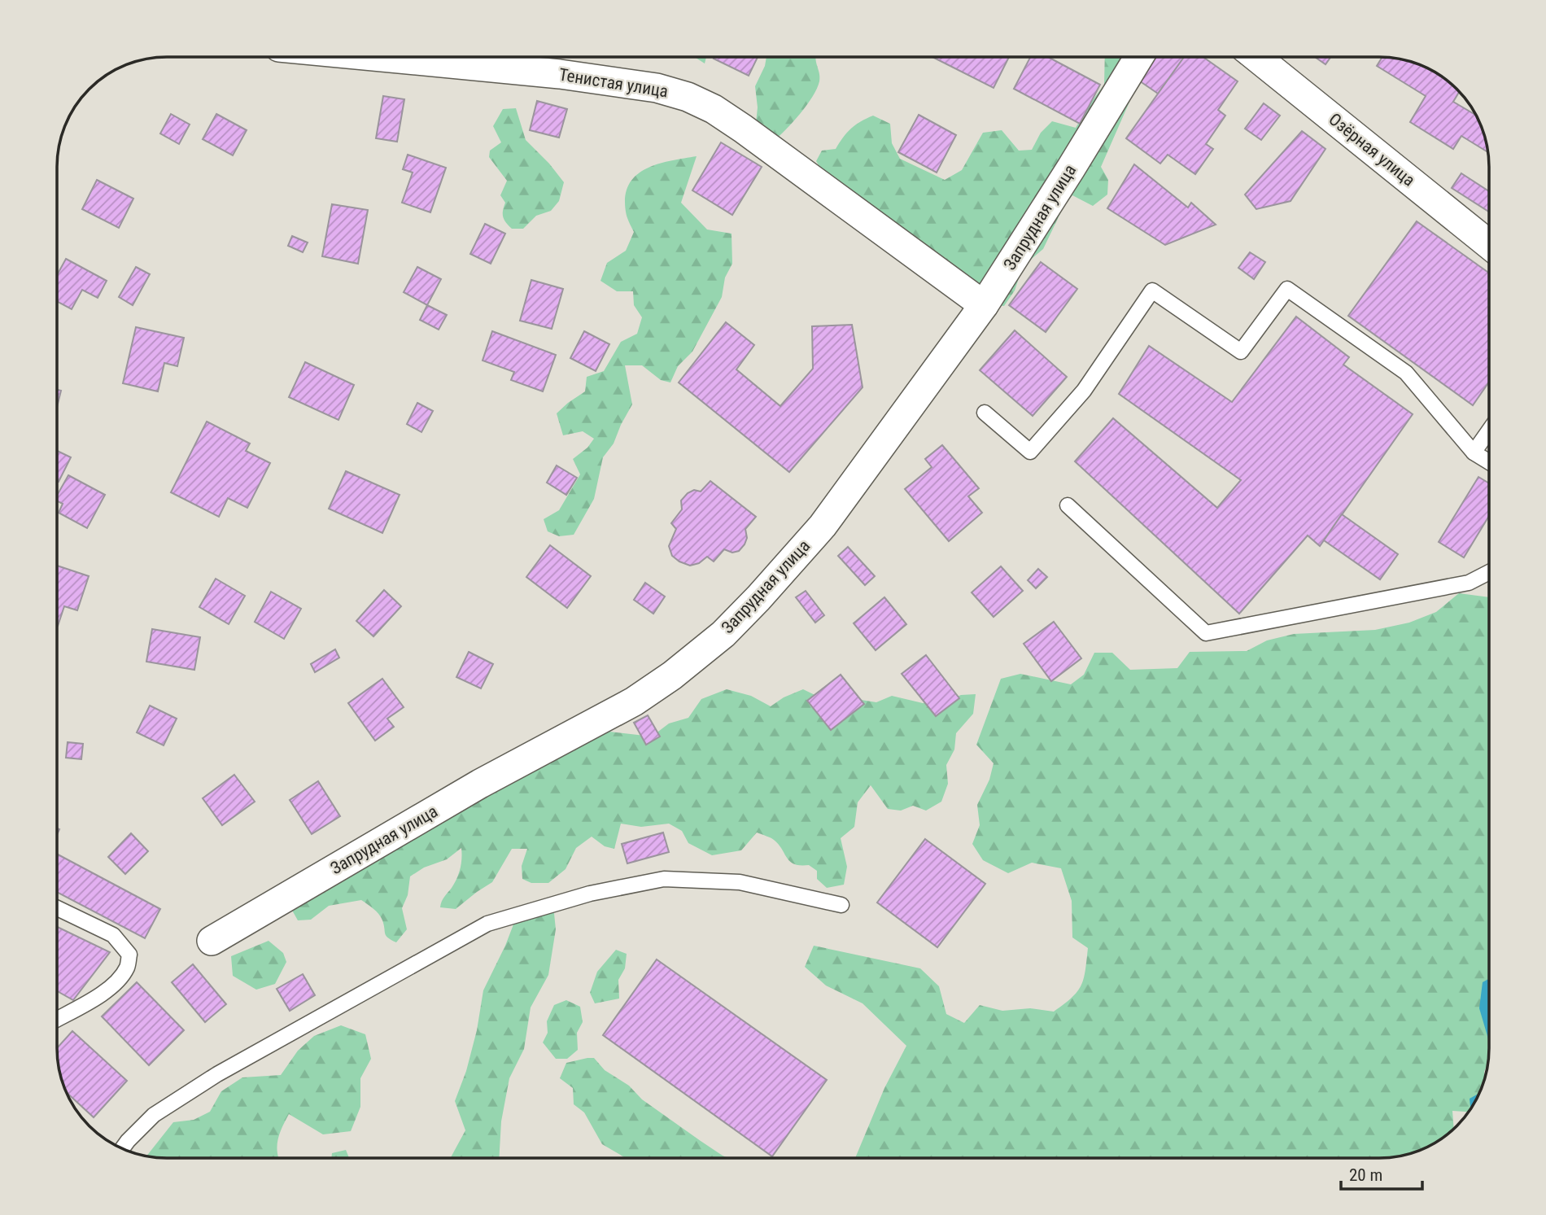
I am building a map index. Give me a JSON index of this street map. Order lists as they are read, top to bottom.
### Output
{
  "streets": {
    "street": ["Тенистая улица", "Озёрная улица", "Запрудная улица"]
  },
  "crossings": [
    ["Тенистая улица", "Запрудная улица"]
  ],
  "scale_bar": "20 m"
}
